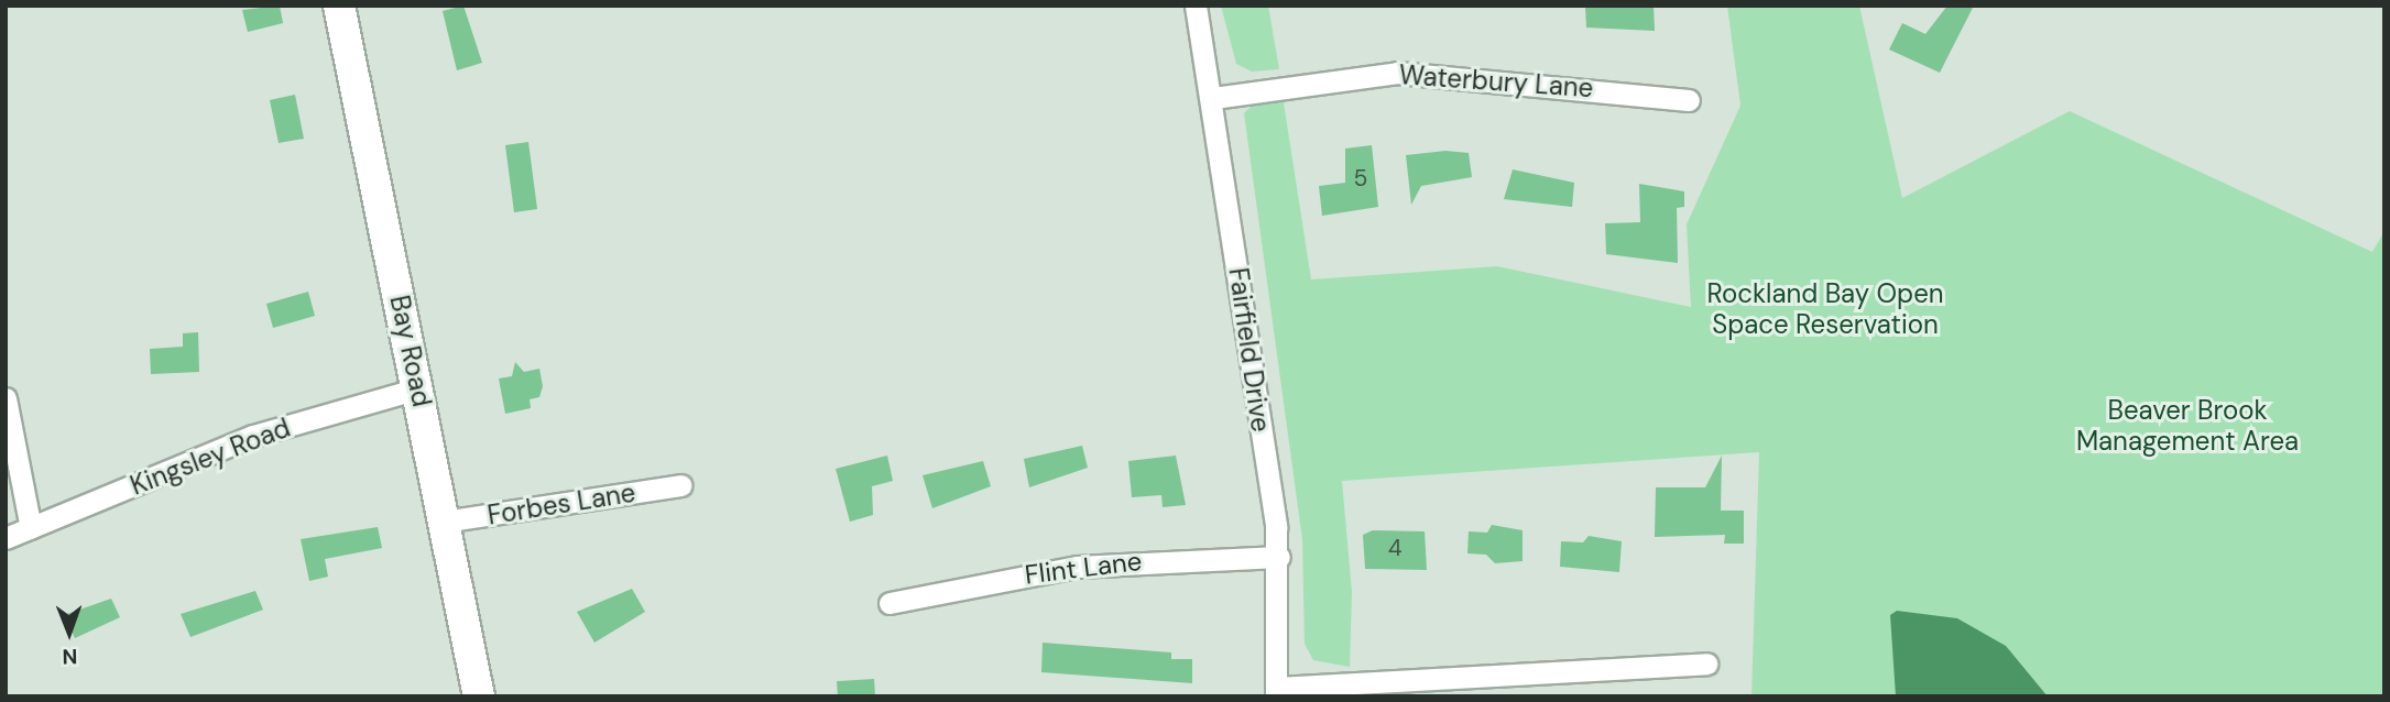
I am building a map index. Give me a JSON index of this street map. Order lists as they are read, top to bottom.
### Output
{
  "streets": {
    "main road": ["Bay Road"],
    "street": [
      "Waterbury Lane",
      "Fairfield Drive",
      "Kingsley Road",
      "Forbes Lane",
      "Flint Lane"
    ]
  },
  "crossings": [
    ["Waterbury Lane", "Fairfield Drive"],
    ["Fairfield Drive", "Flint Lane"],
    ["Bay Road", "Kingsley Road"],
    ["Bay Road", "Forbes Lane"]
  ],
  "parks": ["Rockland Bay Open Space Reservation", "Beaver Brook Management Area"],
  "house_numbers": ["5", "4"],
  "north": "bottom"
}
